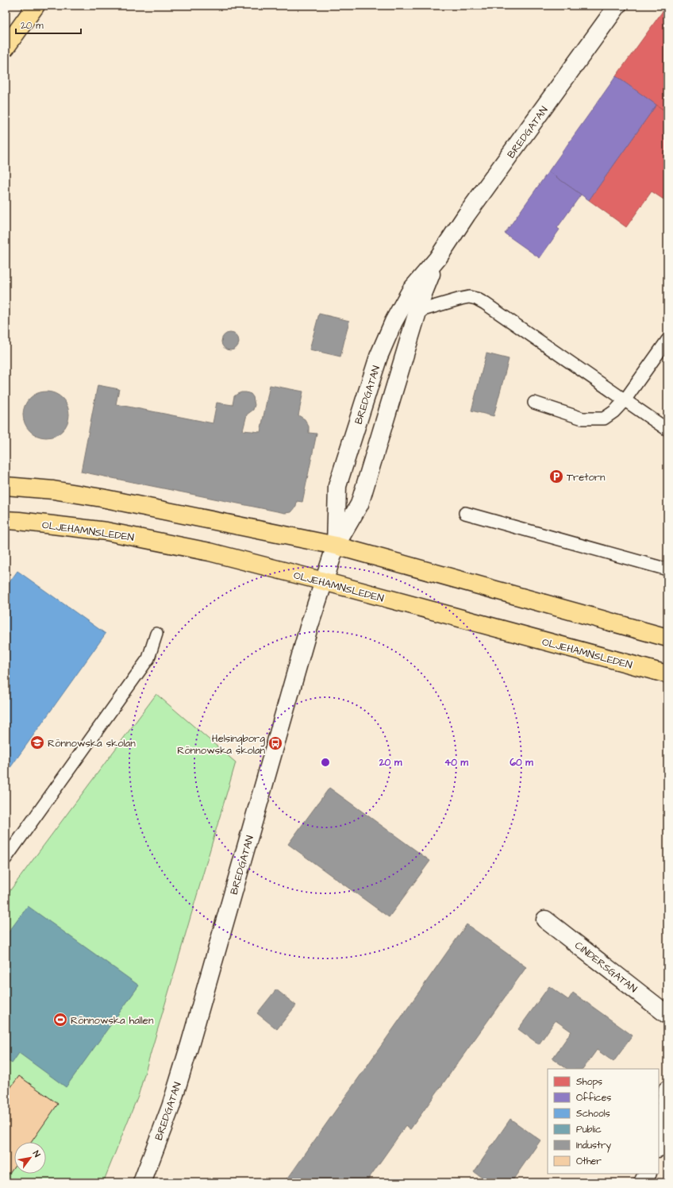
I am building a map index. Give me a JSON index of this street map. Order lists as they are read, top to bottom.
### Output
{
  "streets": {
    "highway": ["OLJEHAMNSLEDEN"],
    "street": ["BREDGATAN", "CINDERSGATAN"]
  },
  "crossings": [
    ["BREDGATAN", "OLJEHAMNSLEDEN"]
  ],
  "places": {
    "parking": ["Tretorn"],
    "school or university": ["Rönnowska skolan"],
    "bus stop": ["Helsingborg Rönnowska skolan"],
    "sports": ["Rönnowska hallen"]
  },
  "legend": [
    "Shops",
    "Offices",
    "Schools",
    "Public",
    "Industry",
    "Other"
  ],
  "scale_bar": "20 m",
  "north": "top right",
  "rings": ["20 m", "40 m", "60 m"]
}
